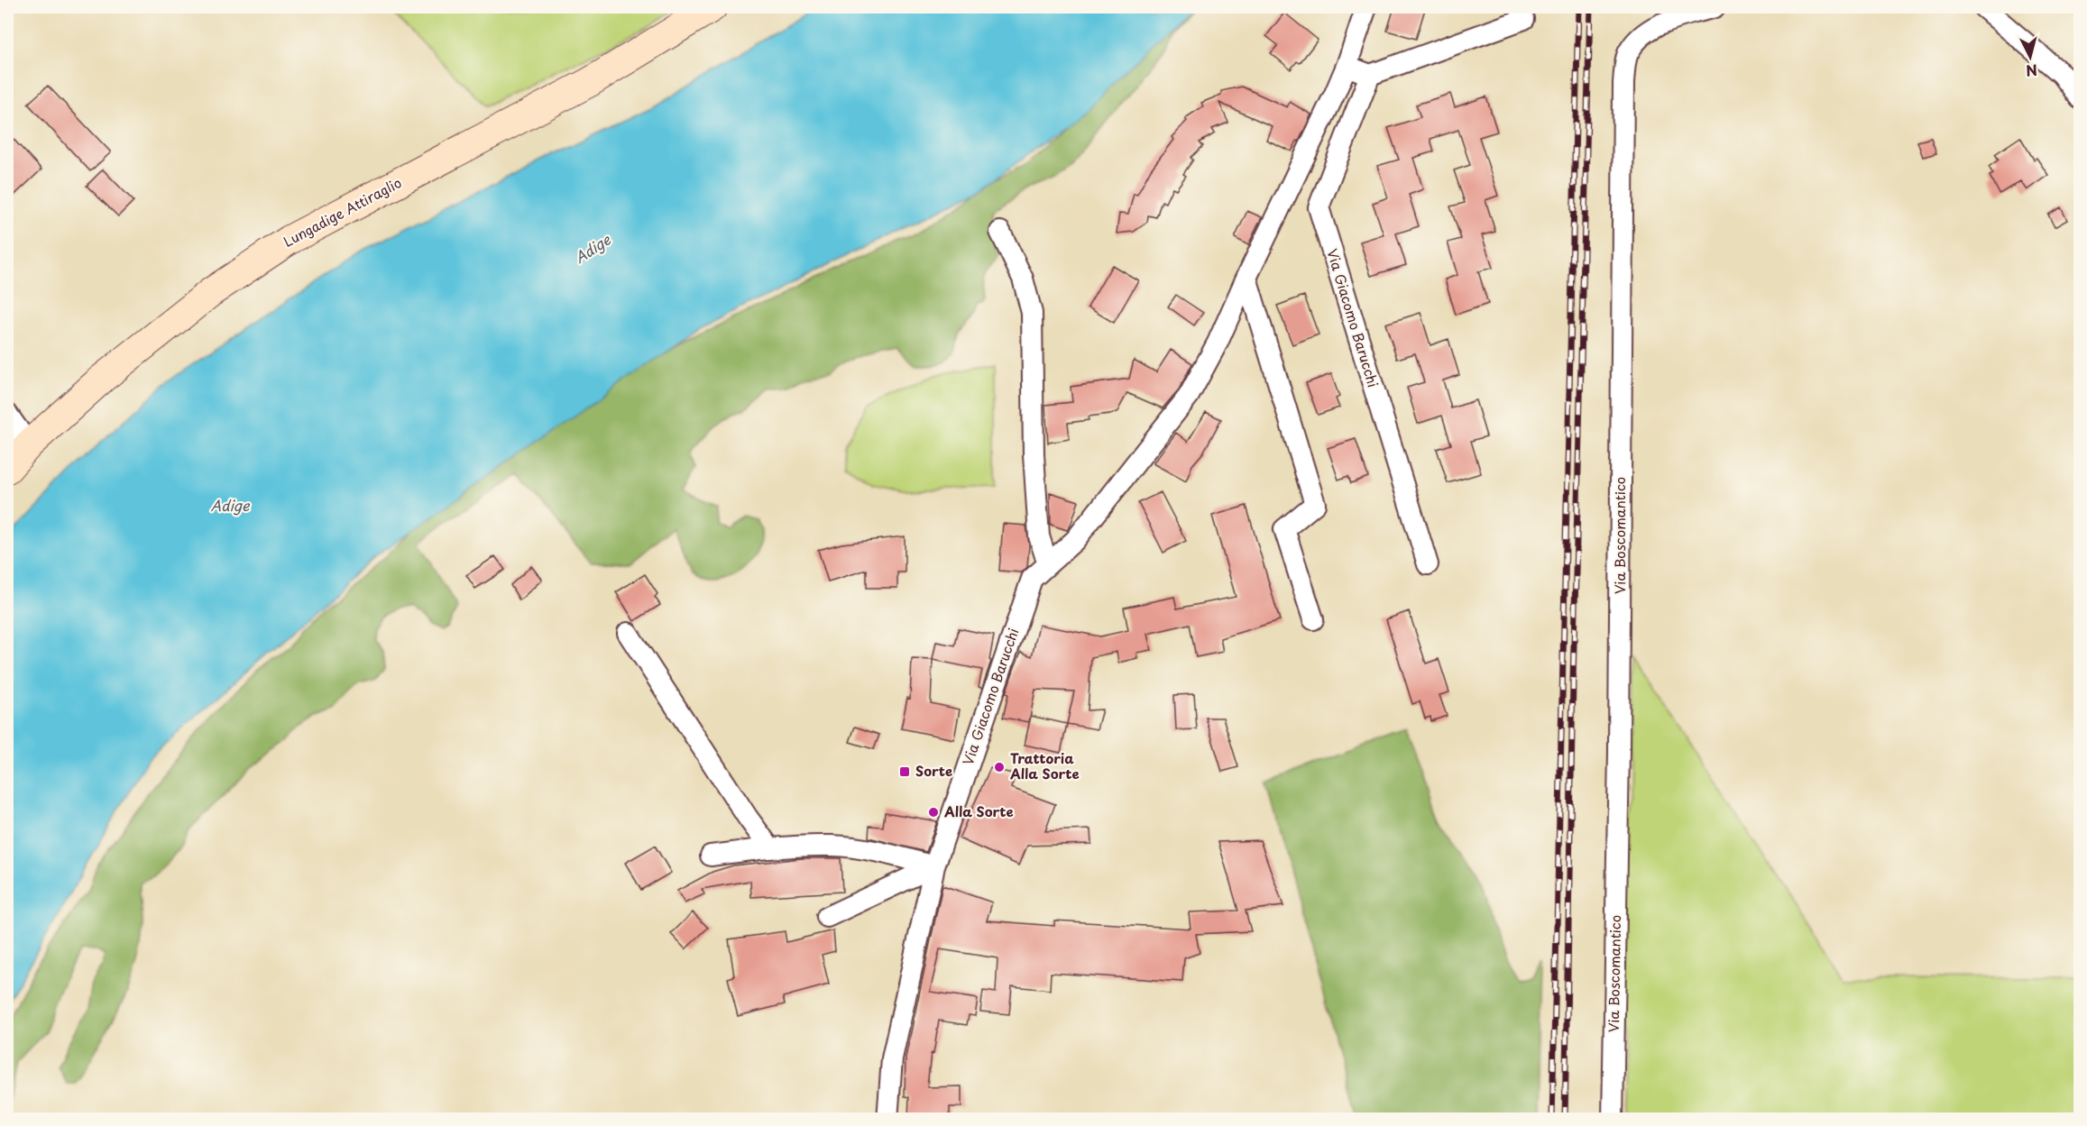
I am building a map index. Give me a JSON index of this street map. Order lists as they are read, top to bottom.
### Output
{
  "streets": {
    "street": ["Lungadige Attiraglio", "Via Giacomo Barucchi", "Via Boscomantico"]
  },
  "water": ["Adige"],
  "places": {
    "other": ["Trattoria Alla Sorte", "Alla Sorte"],
    "transit": ["Sorte"]
  },
  "north": "bottom"
}
